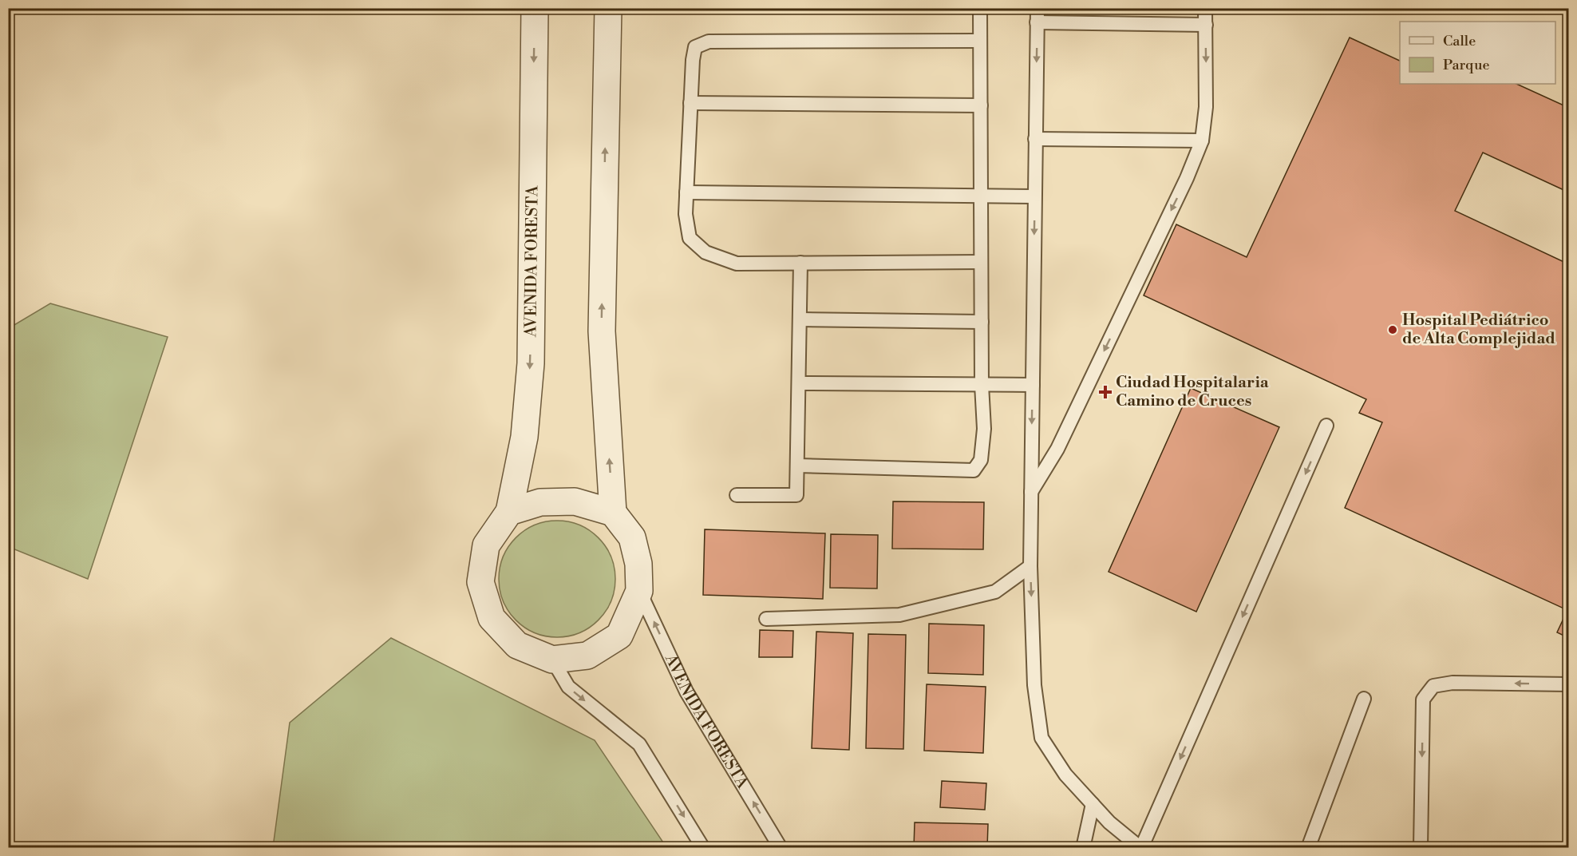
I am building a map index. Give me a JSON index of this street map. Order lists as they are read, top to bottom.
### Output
{
  "streets": {
    "street": ["AVENIDA FORESTA"]
  },
  "places": {
    "other": ["Hospital Pediátrico de Alta Complejidad"],
    "health": ["Ciudad Hospitalaria Camino de Cruces"]
  },
  "legend": ["Calle", "Parque"]
}
